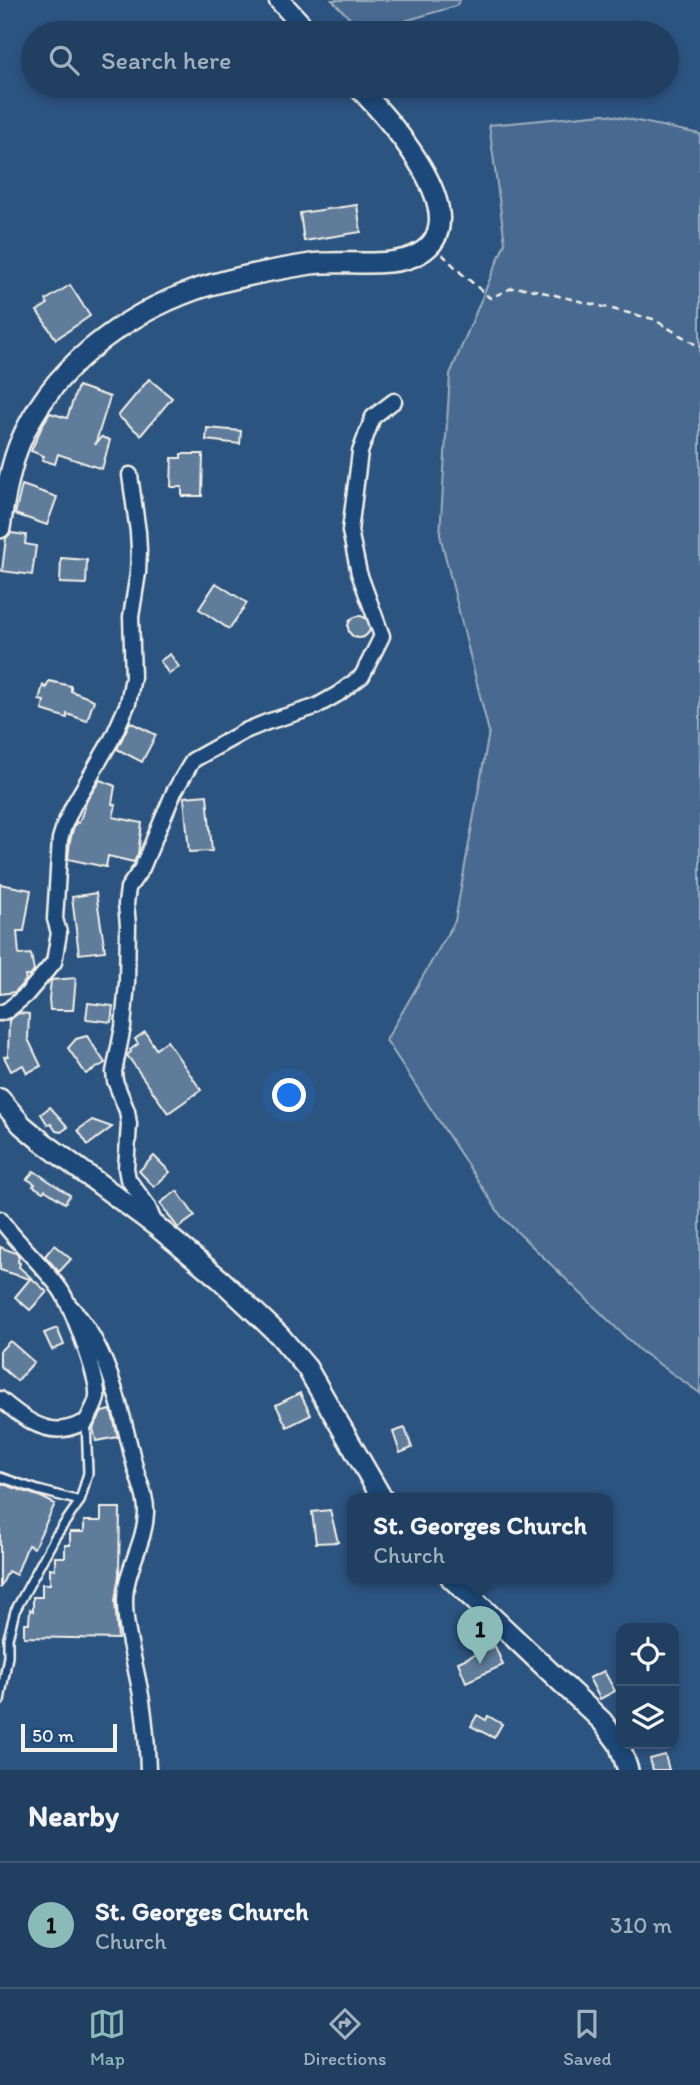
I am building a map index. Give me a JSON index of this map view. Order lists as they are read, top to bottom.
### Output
{
  "scale_bar": "50 m",
  "page": {
    "search": "Search here",
    "popup": ["St. Georges Church", "Church"],
    "pins": "1",
    "scale": "50 m",
    "heading": "Nearby",
    "list": [
      {
        "mark": "1",
        "name": "St. Georges Church",
        "note": "Church",
        "value": "310 m"
      }
    ],
    "nav": ["Map", "Directions", "Saved"]
  }
}
